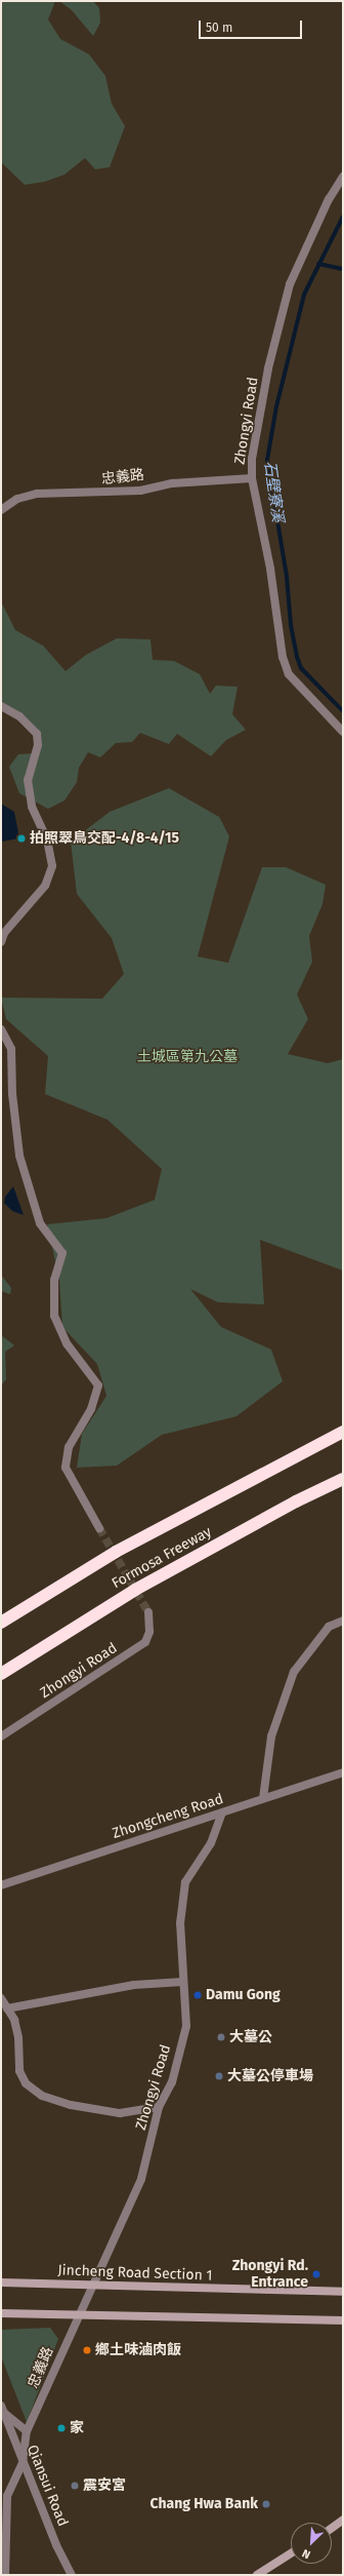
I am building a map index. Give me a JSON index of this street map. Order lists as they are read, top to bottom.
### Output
{
  "streets": {
    "highway": ["Formosa Freeway"],
    "main road": ["Jincheng Road Section 1"],
    "street": [
      "Zhongyi Road",
      "忠義路",
      "Zhongcheng Road",
      "Qiansui Road"
    ]
  },
  "crossings": [
    ["Zhongyi Road", "忠義路"],
    ["Zhongyi Road", "Zhongcheng Road"],
    ["Zhongyi Road", "Jincheng Road Section 1"],
    ["忠義路", "Qiansui Road"]
  ],
  "water": ["石壁寮溪"],
  "parks": ["土城區第九公墓"],
  "places": [
    "拍照翠鳥交配-4/8-4/15",
    "Damu Gong",
    "大墓公",
    "大墓公停車場",
    "Zhongyi Rd. Entrance",
    "鄉土味滷肉飯",
    "家",
    "震安宮",
    "Chang Hwa Bank"
  ],
  "scale_bar": "50 m",
  "north": "bottom left"
}
